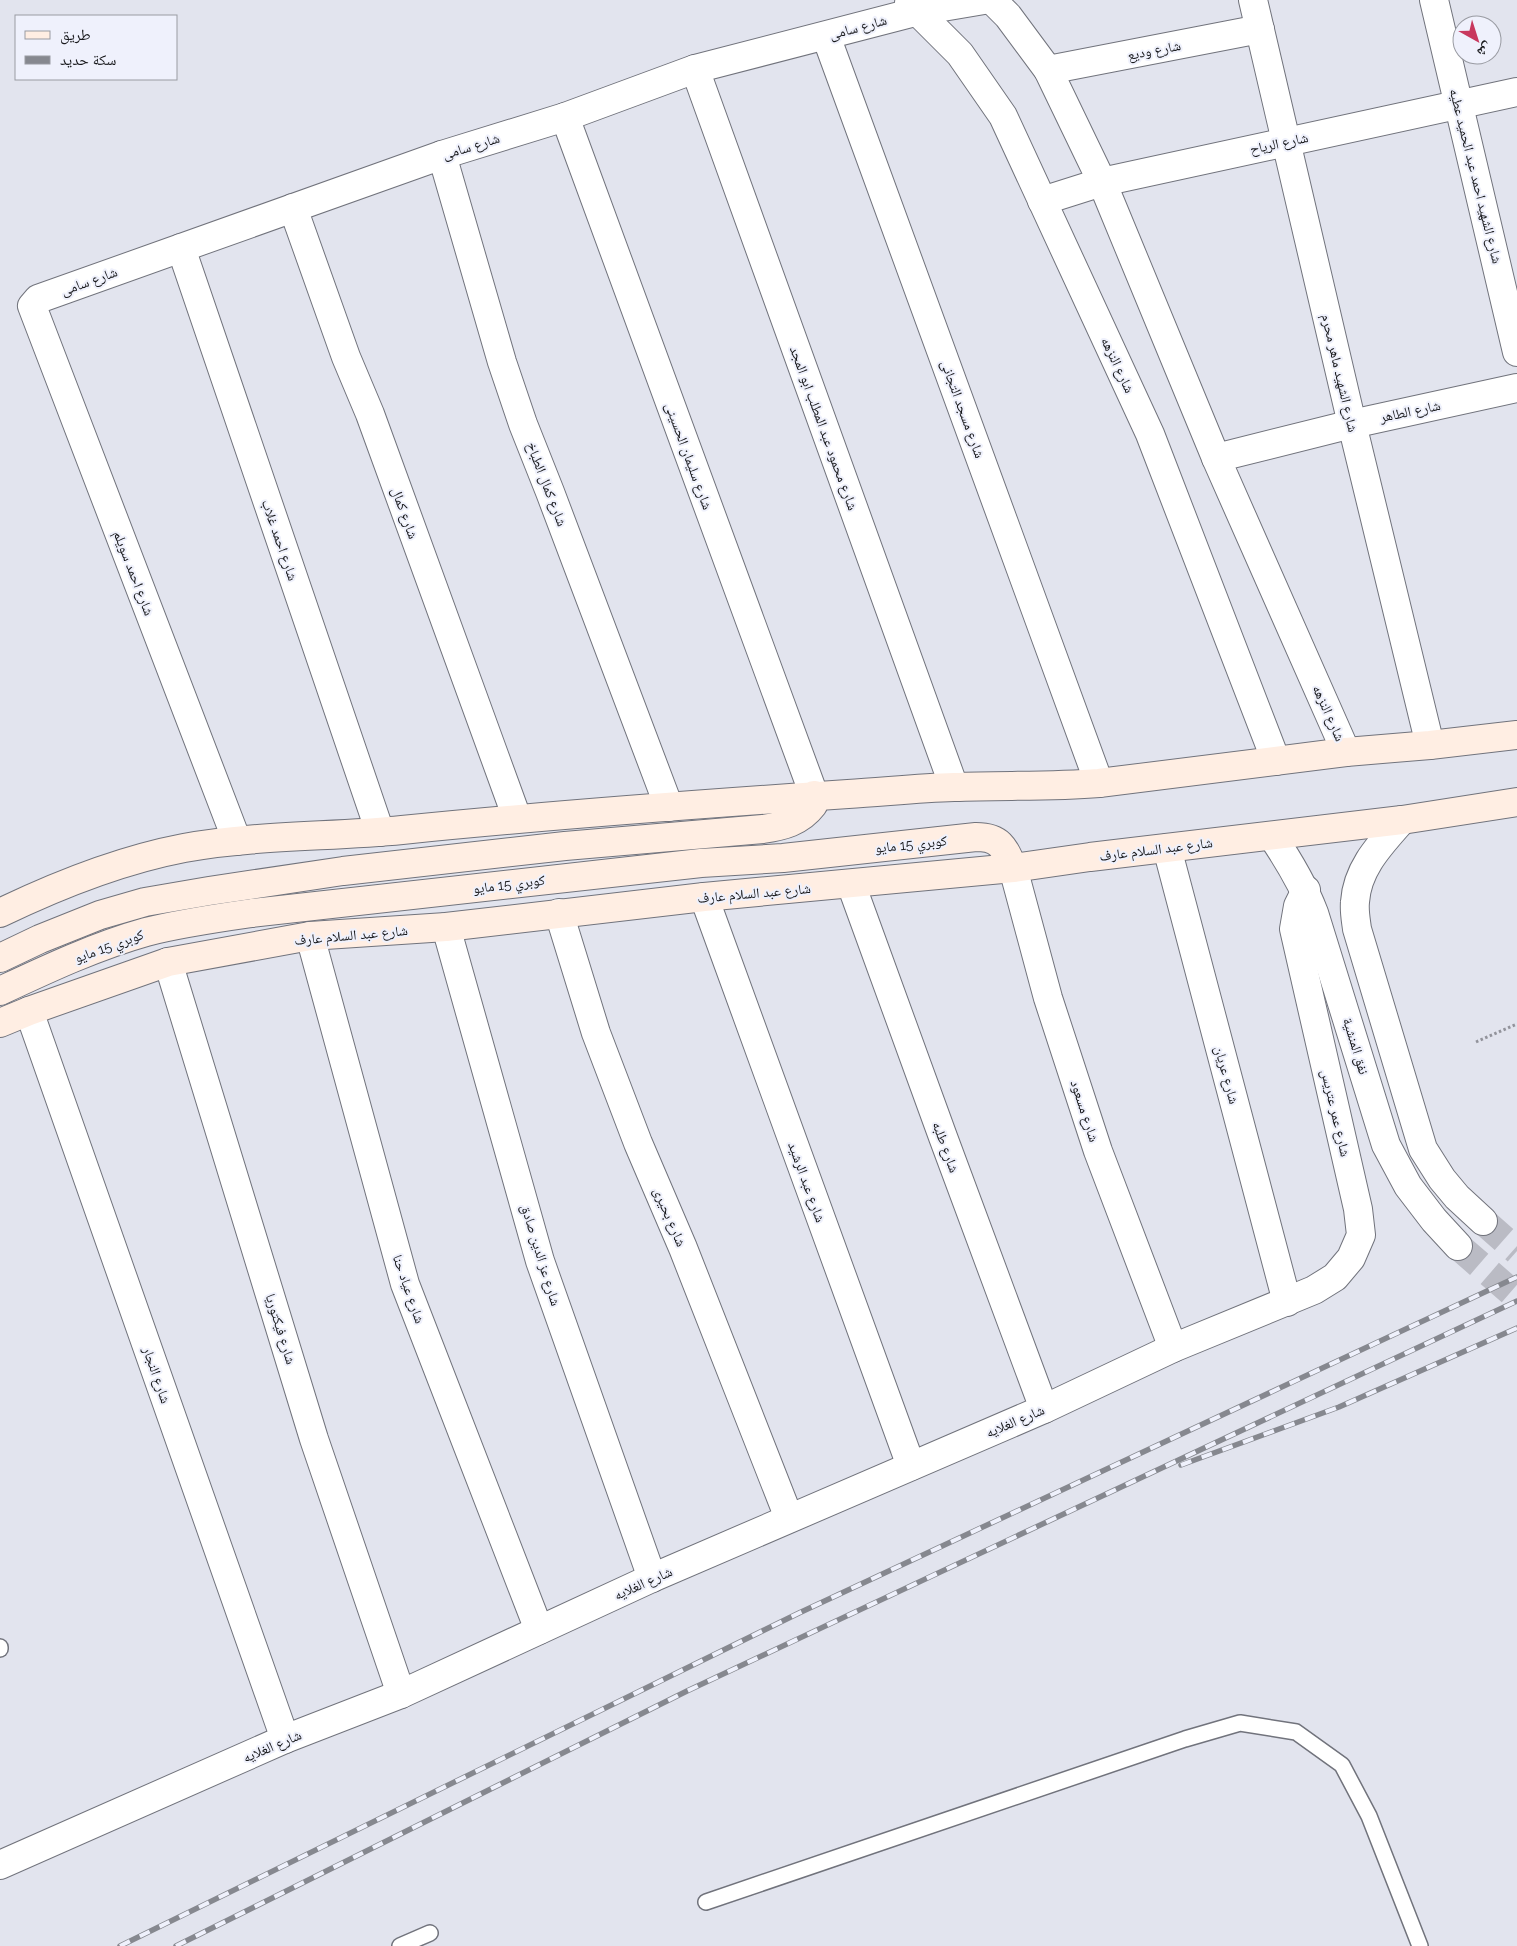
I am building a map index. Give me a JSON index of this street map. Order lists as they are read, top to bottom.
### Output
{
  "streets": {
    "main road": ["كوبري 15 مايو", "شارع عبد السلام عارف"],
    "street": [
      "شارع سامى",
      "شارع وديع",
      "شارع الرياح",
      "شارع الشهيد احمد عبد الحميد عطيه",
      "شارع النزهه",
      "شارع الشهيد ماهر محرم",
      "شارع مسجد التجانى",
      "شارع الطاهر",
      "شارع محمود عبد المطلب ابو المجد",
      "شارع سليمان الحسينى",
      "شارع كمال الطباخ",
      "شارع كمال",
      "شارع احمد غلاب",
      "شارع احمد سويلم",
      "نفق المنشية",
      "شارع عريان",
      "شارع مسعود",
      "شارع عمر عتريس",
      "شارع طلبه",
      "شارع عبد الرشيد",
      "شارع بحيرى",
      "شارع عز الدين صادق",
      "شارع عياد حنا",
      "شارع فيكتوريا",
      "شارع النجار",
      "شارع الغلايه"
    ]
  },
  "crossings": [
    ["شارع سامى", "شارع النزهه"],
    ["شارع سامى", "شارع مسجد التجانى"],
    ["شارع سامى", "شارع محمود عبد المطلب ابو المجد"],
    ["شارع سامى", "شارع سليمان الحسينى"],
    ["شارع سامى", "شارع كمال الطباخ"],
    ["شارع سامى", "شارع كمال"],
    ["شارع سامى", "شارع احمد غلاب"],
    ["شارع سامى", "شارع احمد سويلم"],
    ["شارع وديع", "شارع النزهه"],
    ["شارع وديع", "شارع الشهيد ماهر محرم"],
    ["شارع الرياح", "شارع الشهيد احمد عبد الحميد عطيه"],
    ["شارع الرياح", "شارع النزهه"],
    ["شارع الرياح", "شارع الشهيد ماهر محرم"],
    ["شارع النزهه", "شارع الطاهر"],
    ["شارع الشهيد ماهر محرم", "شارع الطاهر"],
    ["كوبري 15 مايو", "شارع عبد السلام عارف"],
    ["كوبري 15 مايو", "شارع مسعود"],
    ["شارع عبد السلام عارف", "نفق المنشية"],
    ["شارع عبد السلام عارف", "شارع عريان"],
    ["شارع عبد السلام عارف", "شارع مسعود"],
    ["شارع عبد السلام عارف", "شارع طلبه"],
    ["شارع عبد السلام عارف", "شارع عبد الرشيد"],
    ["شارع عبد السلام عارف", "شارع بحيرى"],
    ["شارع عبد السلام عارف", "شارع عز الدين صادق"],
    ["شارع عبد السلام عارف", "شارع عياد حنا"],
    ["شارع عبد السلام عارف", "شارع فيكتوريا"],
    ["شارع عبد السلام عارف", "شارع النجار"],
    ["نفق المنشية", "شارع عمر عتريس"],
    ["شارع عريان", "شارع عمر عتريس"],
    ["شارع عريان", "شارع الغلايه"],
    ["شارع مسعود", "شارع الغلايه"],
    ["شارع عمر عتريس", "شارع الغلايه"],
    ["شارع طلبه", "شارع الغلايه"],
    ["شارع عبد الرشيد", "شارع الغلايه"],
    ["شارع بحيرى", "شارع الغلايه"],
    ["شارع عز الدين صادق", "شارع الغلايه"],
    ["شارع عياد حنا", "شارع الغلايه"],
    ["شارع فيكتوريا", "شارع الغلايه"],
    ["شارع النجار", "شارع الغلايه"]
  ],
  "legend": ["طريق", "سكة حديد"],
  "north": "bottom right"
}
